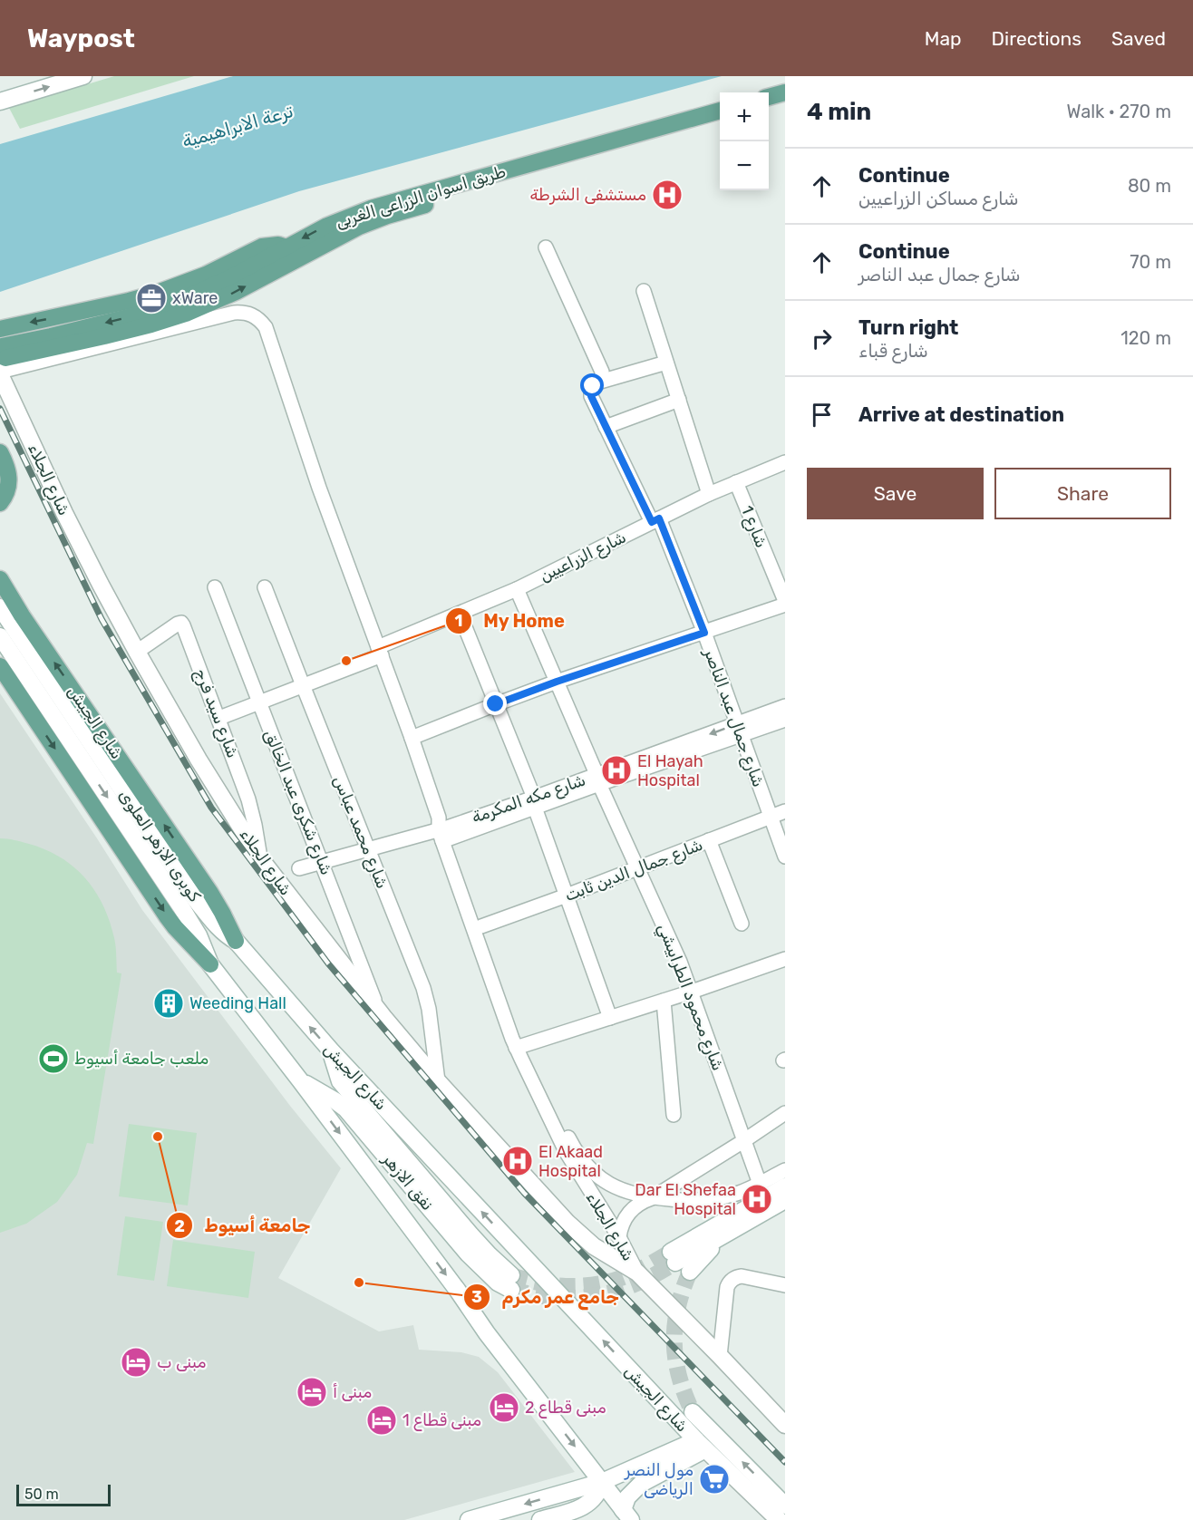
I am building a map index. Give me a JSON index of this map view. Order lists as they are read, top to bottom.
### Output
{
  "streets": {
    "main road": [
      "طريق اسوان الزراعى الغربى",
      "شارع الجلاء",
      "شارع الجيش",
      "كوبرى الازهر العلوى",
      "نفق الازهر"
    ],
    "street": [
      "شارع 1",
      "شارع الزراعيين",
      "شارع سيد فرج",
      "شارع جمال عبد الناصر",
      "شارع مكه المكرمة",
      "شارع شكرى عبد الخالق",
      "شارع محمد عباس",
      "شارع جمال الدين ثابت",
      "شارع محمود الطرابيشي"
    ]
  },
  "crossings": [
    ["طريق اسوان الزراعى الغربى", "شارع الجلاء"],
    ["شارع الجلاء", "شارع الزراعيين"],
    ["شارع الجلاء", "شارع سيد فرج"],
    ["شارع الجلاء", "شارع مكه المكرمة"],
    ["شارع الجلاء", "شارع شكرى عبد الخالق"],
    ["شارع الجلاء", "شارع محمد عباس"],
    ["شارع الجلاء", "شارع جمال الدين ثابت"],
    ["شارع الجلاء", "شارع محمود الطرابيشي"],
    ["شارع 1", "شارع الزراعيين"],
    ["شارع الزراعيين", "شارع سيد فرج"],
    ["شارع الزراعيين", "شارع جمال عبد الناصر"],
    ["شارع الزراعيين", "شارع شكرى عبد الخالق"],
    ["شارع الزراعيين", "شارع محمد عباس"],
    ["شارع الزراعيين", "شارع محمود الطرابيشي"],
    ["شارع جمال عبد الناصر", "شارع مكه المكرمة"],
    ["شارع جمال عبد الناصر", "شارع جمال الدين ثابت"],
    ["شارع الجيش", "كوبرى الازهر العلوى"],
    ["شارع الجيش", "نفق الازهر"],
    ["شارع مكه المكرمة", "شارع شكرى عبد الخالق"],
    ["شارع مكه المكرمة", "شارع محمد عباس"],
    ["شارع مكه المكرمة", "شارع محمود الطرابيشي"],
    ["شارع جمال الدين ثابت", "شارع محمود الطرابيشي"]
  ],
  "water": ["ترعة الابراهيمية"],
  "places": {
    "hospital": [
      "مستشفى الشرطة",
      "El Hayah Hospital",
      "El Akaad Hospital",
      "Dar El Shefaa Hospital"
    ],
    "office": ["xWare"],
    "other": ["My Home", "جامعة أسيوط", "جامع عمر مكرم"],
    "building": ["Weeding Hall"],
    "sports": ["ملعب جامعة أسيوط"],
    "hotel": [
      "مبنى ب",
      "مبنى أ",
      "مبنى قطاع 2",
      "مبنى قطاع 1"
    ],
    "supermarket": ["مول النصر الرياضى"]
  },
  "scale_bar": "50 m",
  "page": {
    "header": "Waypost",
    "nav": ["Map", "Directions", "Saved"],
    "heading": ["4 min", "Walk · 270 m"],
    "map_buttons": ["+", "−"],
    "list": [
      ["Continue", "شارع مساكن الزراعيين", "80 m"],
      ["Continue", "شارع جمال عبد الناصر", "70 m"],
      ["Turn right", "شارع قباء", "120 m"],
      "Arrive at destination"
    ],
    "buttons": ["Save", "Share"],
    "scale": "50 m"
  }
}
